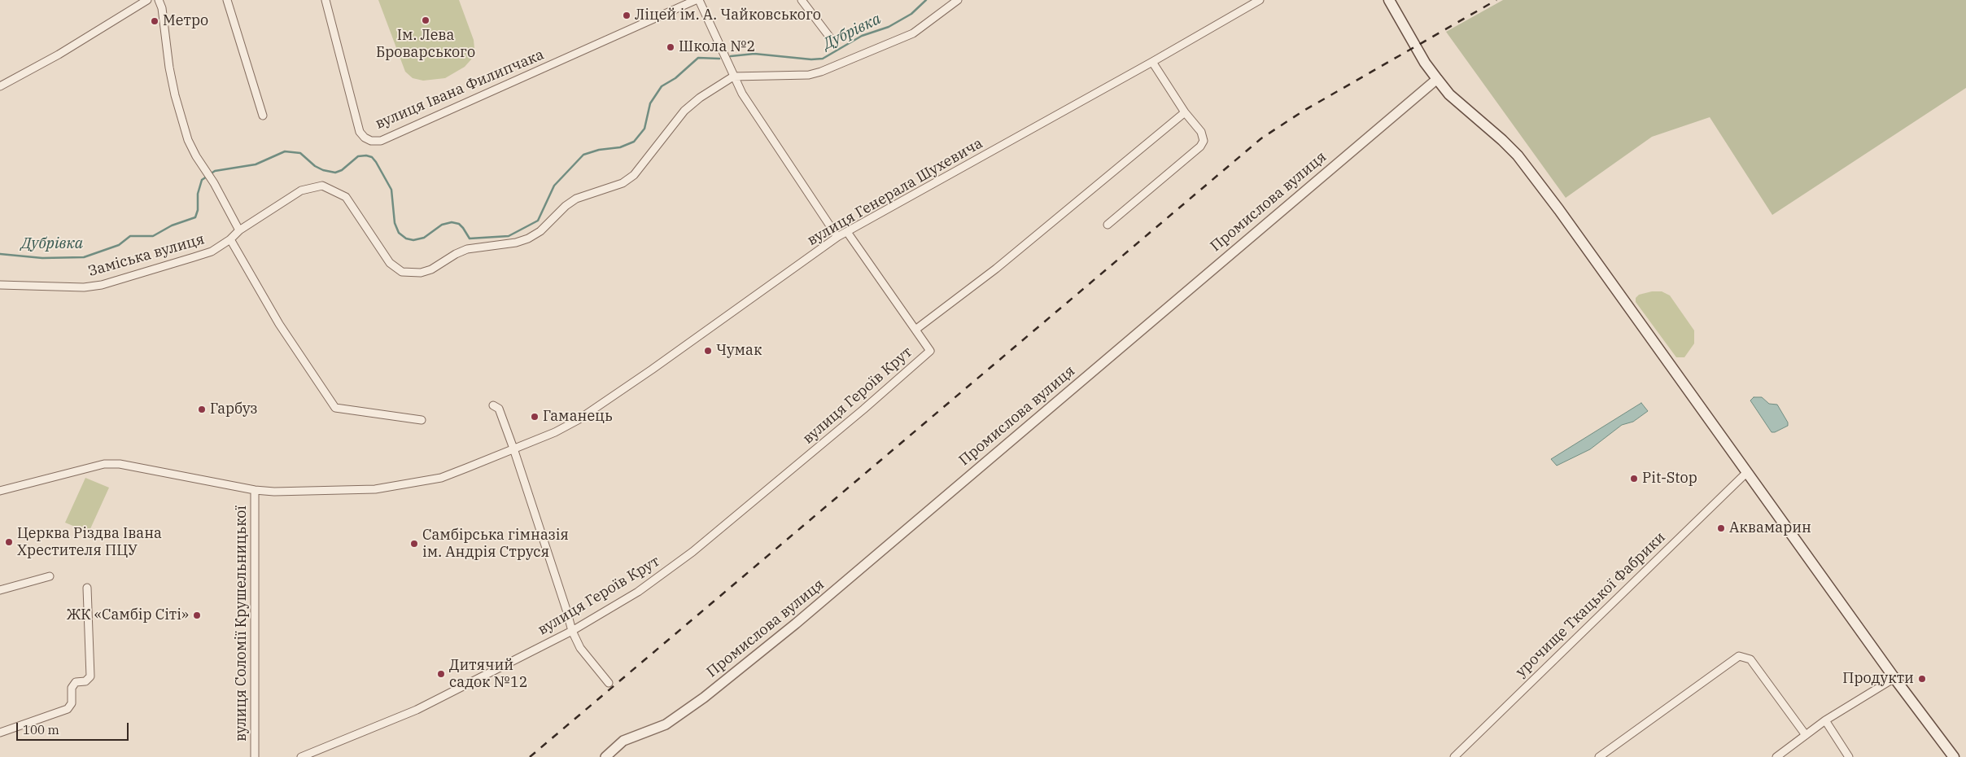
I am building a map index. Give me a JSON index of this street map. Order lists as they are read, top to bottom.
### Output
{
  "streets": {
    "street": [
      "вулиця Івана Филипчака",
      "вулиця Генерала Шухевича",
      "Промислова вулиця",
      "Заміська вулиця",
      "вулиця Героїв Крут",
      "урочище Ткацької Фабрики",
      "вулиця Соломії Крушельницької"
    ]
  },
  "crossings": [
    ["вулиця Генерала Шухевича", "вулиця Соломії Крушельницької"]
  ],
  "water": ["Дубрівка"],
  "places": [
    "Ліцей ім. А. Чайковського",
    "Ім. Лева Броварського",
    "Метро",
    "Школа №2",
    "Чумак",
    "Гарбуз",
    "Гаманець",
    "Pit-Stop",
    "Аквамарин",
    "Церква Різдва Івана Хрестителя ПЦУ",
    "Самбірська гімназія ім. Андрія Струся",
    "ЖК «Самбір Сіті»",
    "Дитячий садок №12",
    "Продукти"
  ],
  "scale_bar": "100 m"
}
